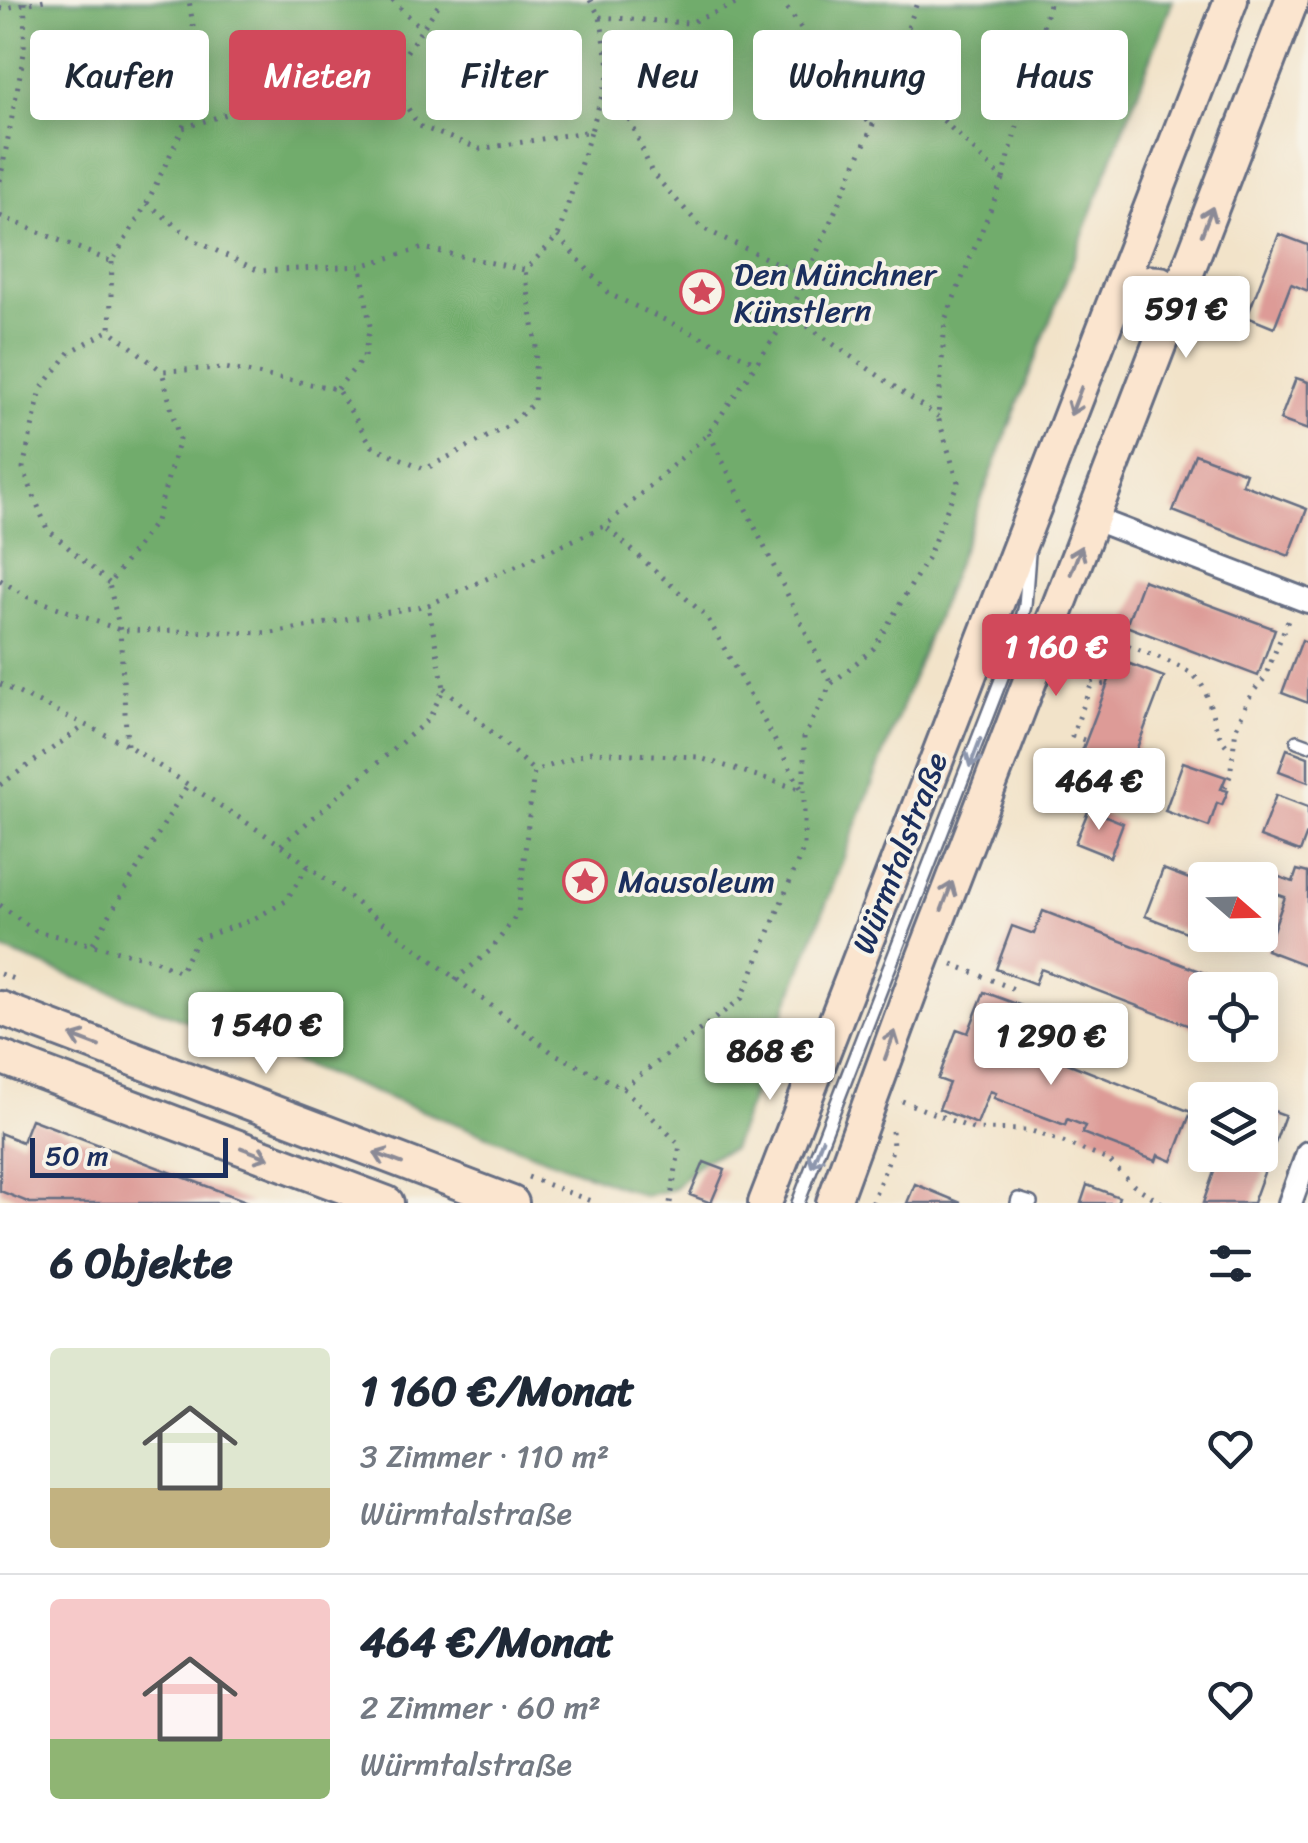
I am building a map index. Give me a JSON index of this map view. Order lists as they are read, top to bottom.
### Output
{
  "streets": {
    "main road": ["Würmtalstraße"]
  },
  "places": {
    "place": ["Den Münchner Künstlern", "Mausoleum"]
  },
  "scale_bar": "50 m",
  "north": "right",
  "page": {
    "chip": [
      "Kaufen",
      "Mieten",
      "Filter",
      "Neu",
      "Wohnung",
      "Haus"
    ],
    "price": [
      "591 €",
      "1 160 €",
      "464 €",
      "1 540 €",
      "1 290 €",
      "868 €"
    ],
    "scale": "50 m",
    "heading": "6 Objekte",
    "list": [
      {
        "name": "1 160 €/Monat",
        "note": "3 Zimmer · 110 m² · Würmtalstraße"
      },
      {
        "name": "464 €/Monat",
        "note": "2 Zimmer · 60 m² · Würmtalstraße"
      }
    ]
  }
}
